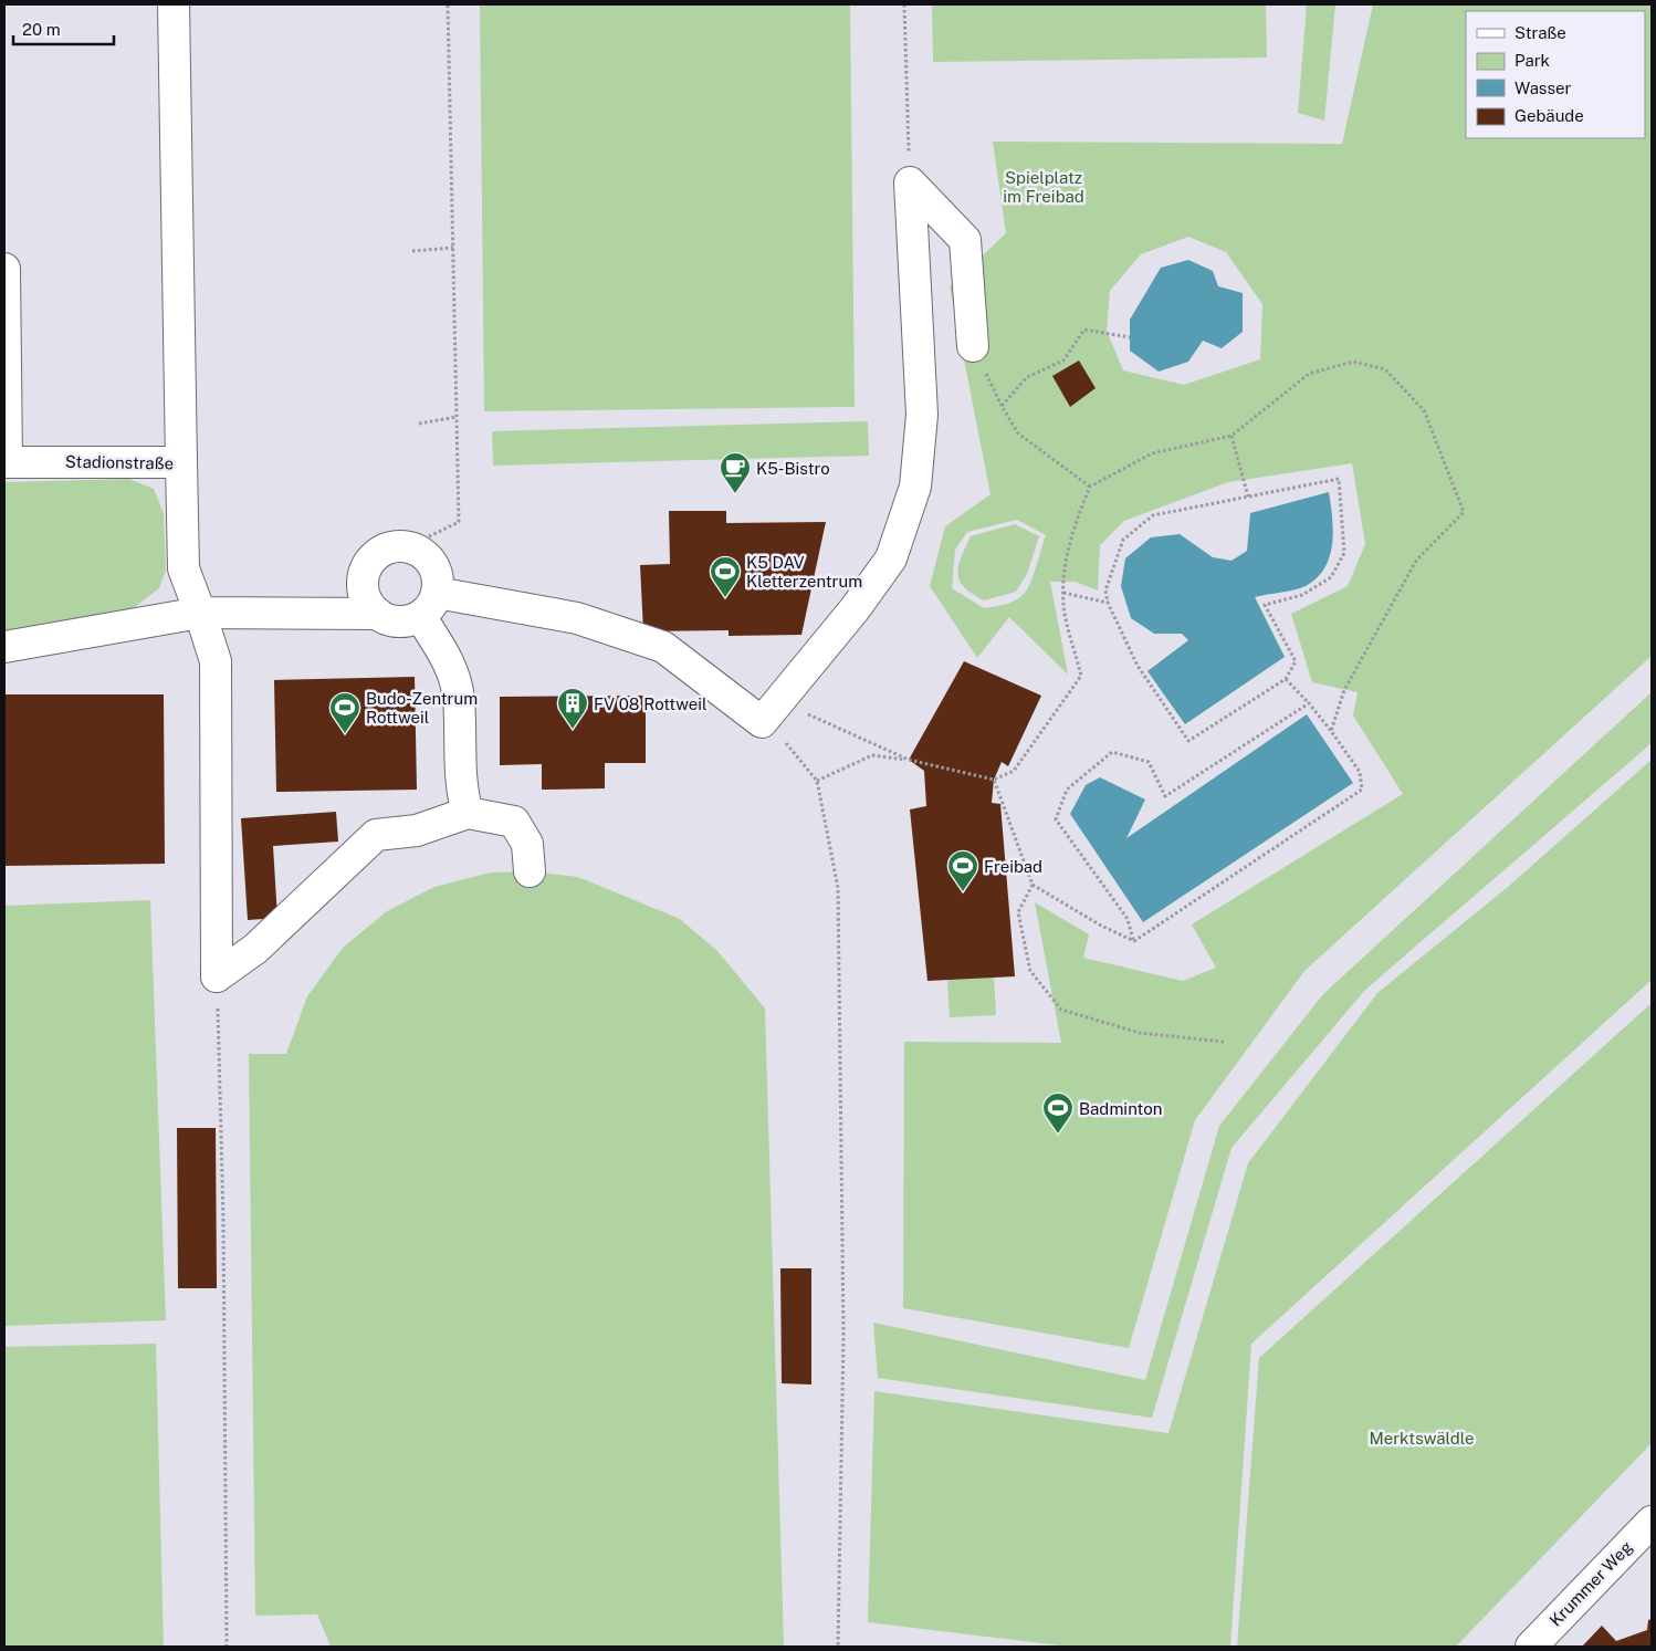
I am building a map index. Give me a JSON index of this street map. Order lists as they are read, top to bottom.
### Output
{
  "streets": {
    "street": ["Stadionstraße", "Krummer Weg"]
  },
  "parks": ["Spielplatz im Freibad", "Merktswäldle"],
  "places": {
    "cafe": ["K5-Bistro"],
    "sports": [
      "K5 DAV Kletterzentrum",
      "Budo-Zentrum Rottweil",
      "Freibad",
      "Badminton"
    ],
    "building": ["FV 08 Rottweil"]
  },
  "legend": [
    "Straße",
    "Park",
    "Wasser",
    "Gebäude"
  ],
  "scale_bar": "20 m"
}
